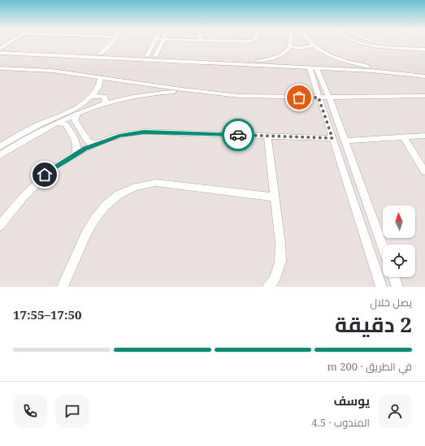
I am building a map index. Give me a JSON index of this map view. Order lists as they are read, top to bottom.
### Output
{
  "north": "top",
  "page": {
    "heading": ["2 دقيقة", "يصل خلال", "17:50–17:55"],
    "panel": ["يوسف", "المندوب · 4.5"],
    "bar": "في الطريق · 200 m"
  }
}
